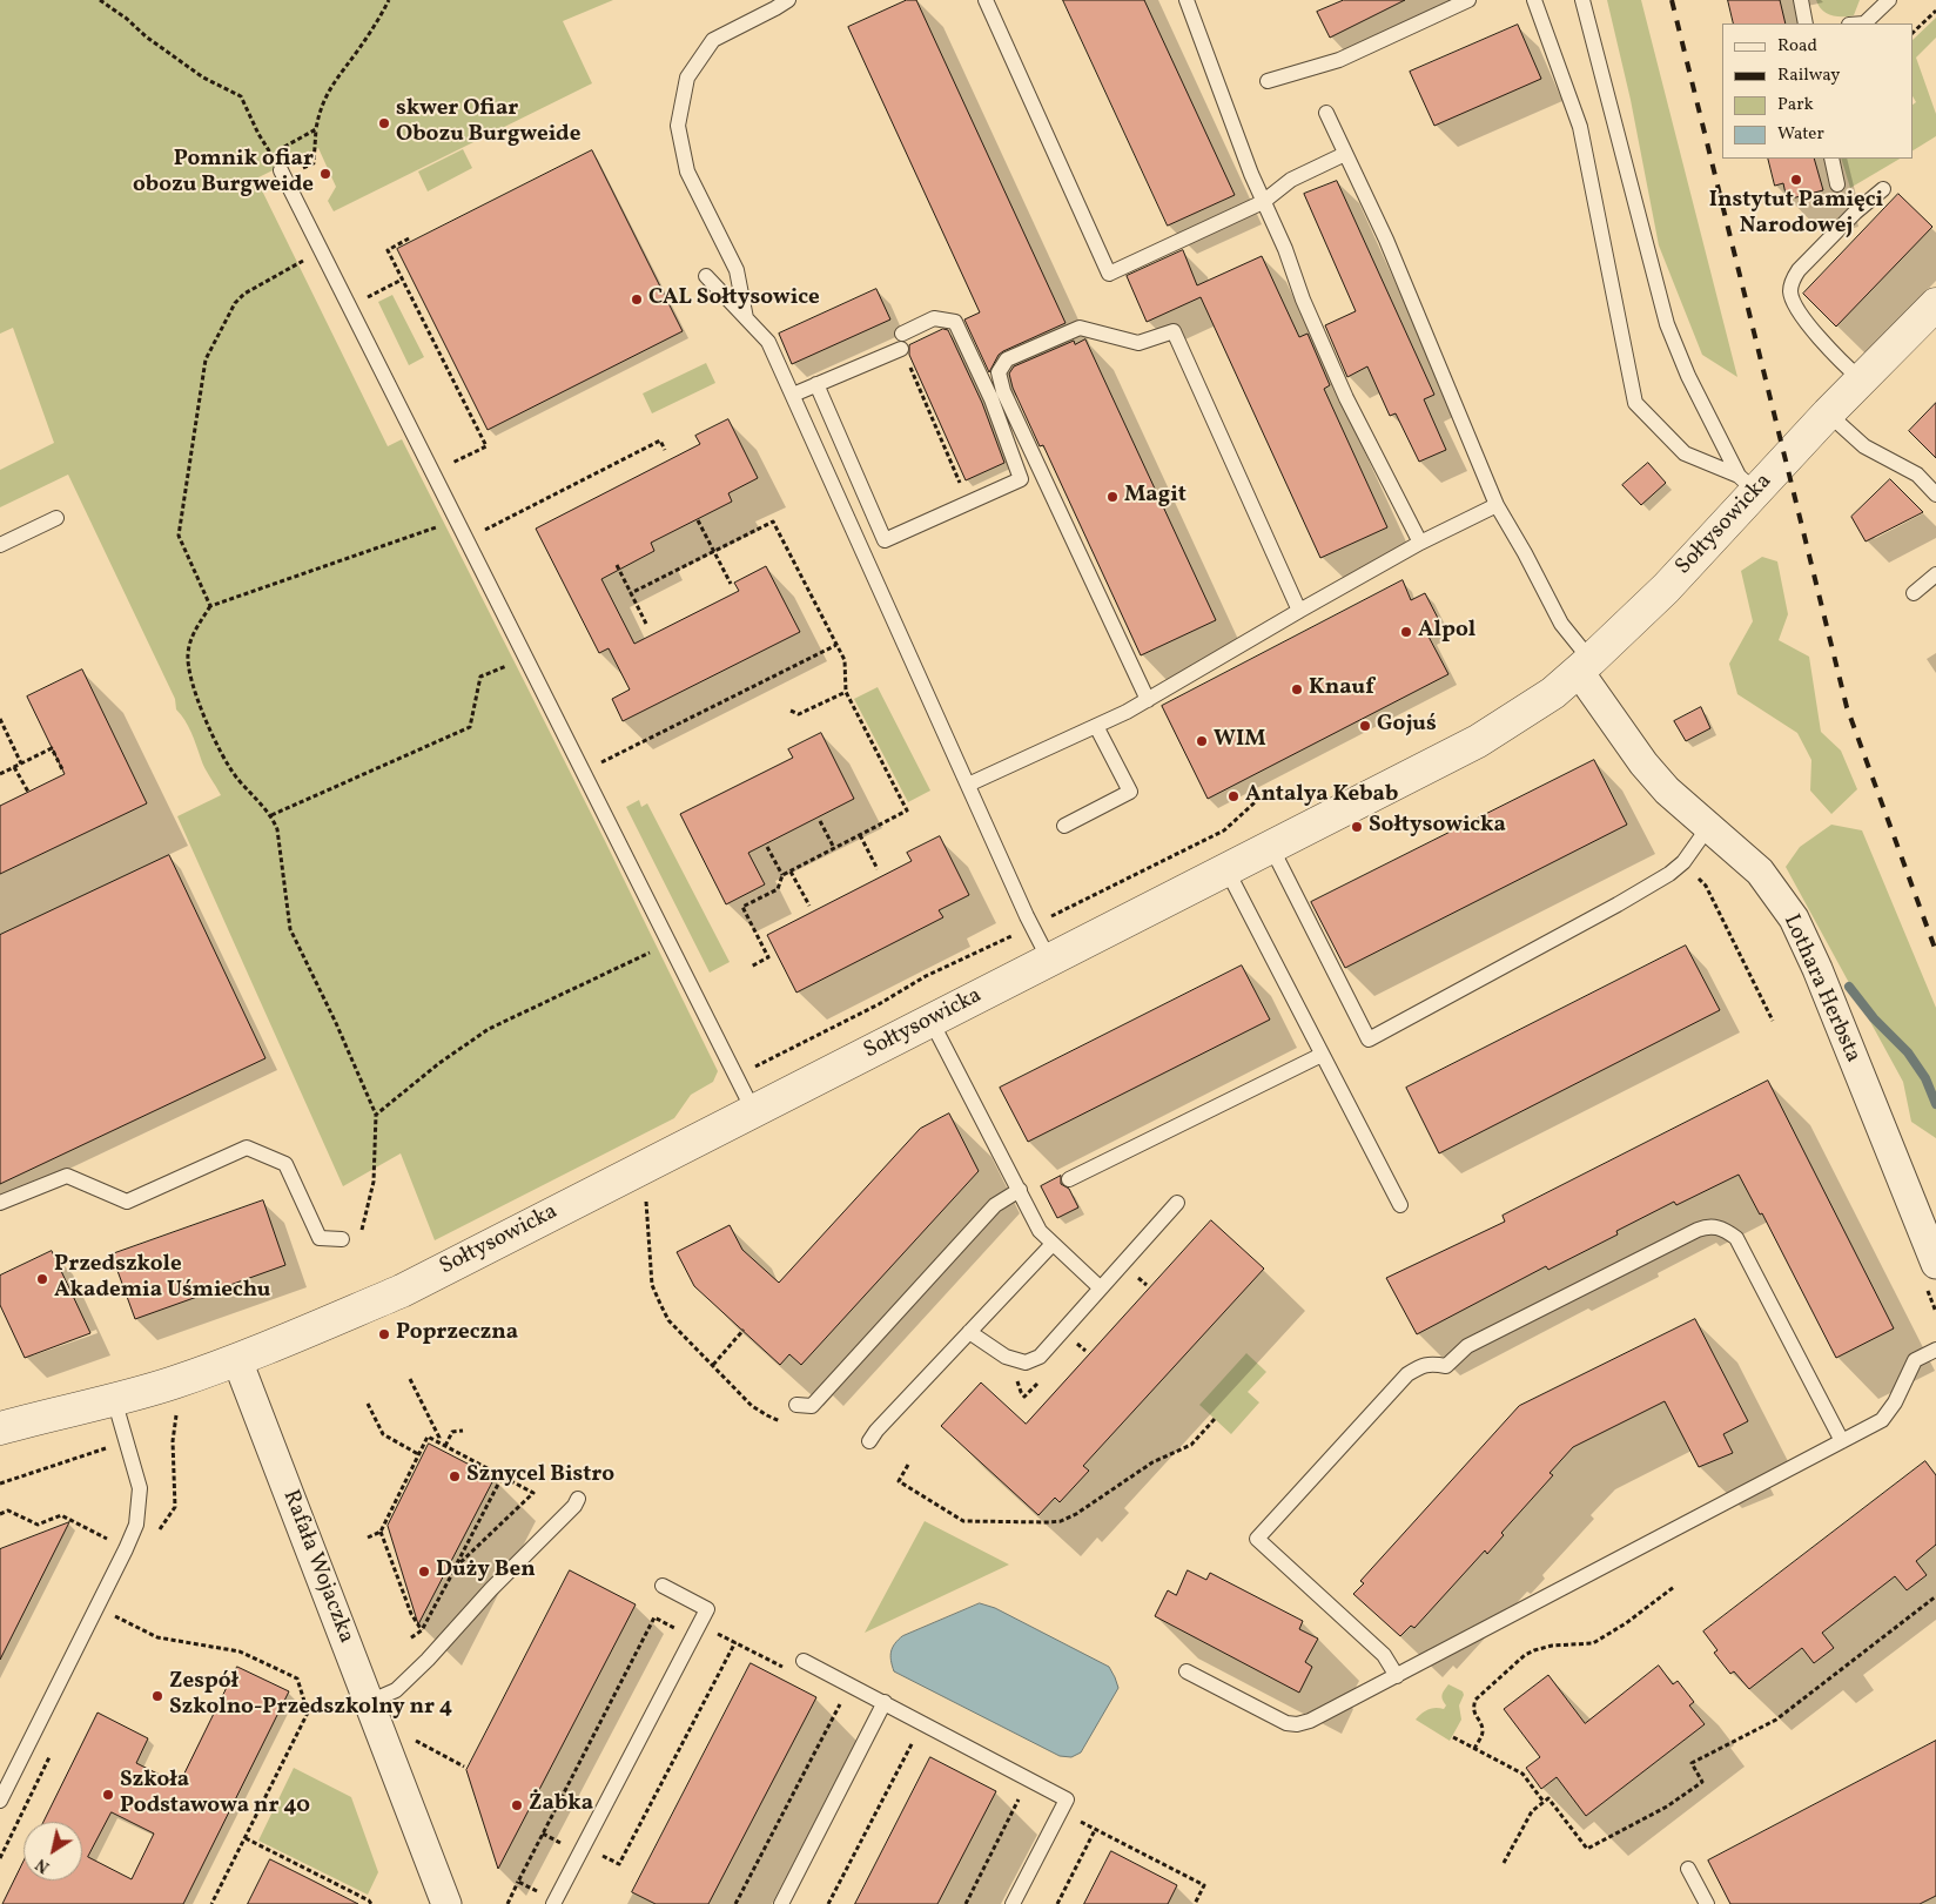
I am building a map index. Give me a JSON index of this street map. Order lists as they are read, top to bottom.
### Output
{
  "streets": {
    "street": ["Sołtysowicka", "Lothara Herbsta", "Rafała Wojaczka"]
  },
  "crossings": [
    ["Sołtysowicka", "Lothara Herbsta"],
    ["Sołtysowicka", "Rafała Wojaczka"]
  ],
  "places": [
    "skwer Ofiar Obozu Burgweide",
    "Pomnik ofiar obozu Burgweide",
    "Instytut Pamięci Narodowej",
    "CAL Sołtysowice",
    "Magit",
    "Alpol",
    "Knauf",
    "Gojuś",
    "WIM",
    "Antalya Kebab",
    "Sołtysowicka",
    "Przedszkole Akademia Uśmiechu",
    "Poprzeczna",
    "Sznycel Bistro",
    "Duży Ben",
    "Zespół Szkolno-Przedszkolny nr 4",
    "Szkoła Podstawowa nr 40",
    "Żabka"
  ],
  "legend": [
    "Road",
    "Railway",
    "Park",
    "Water"
  ],
  "north": "bottom left"
}
